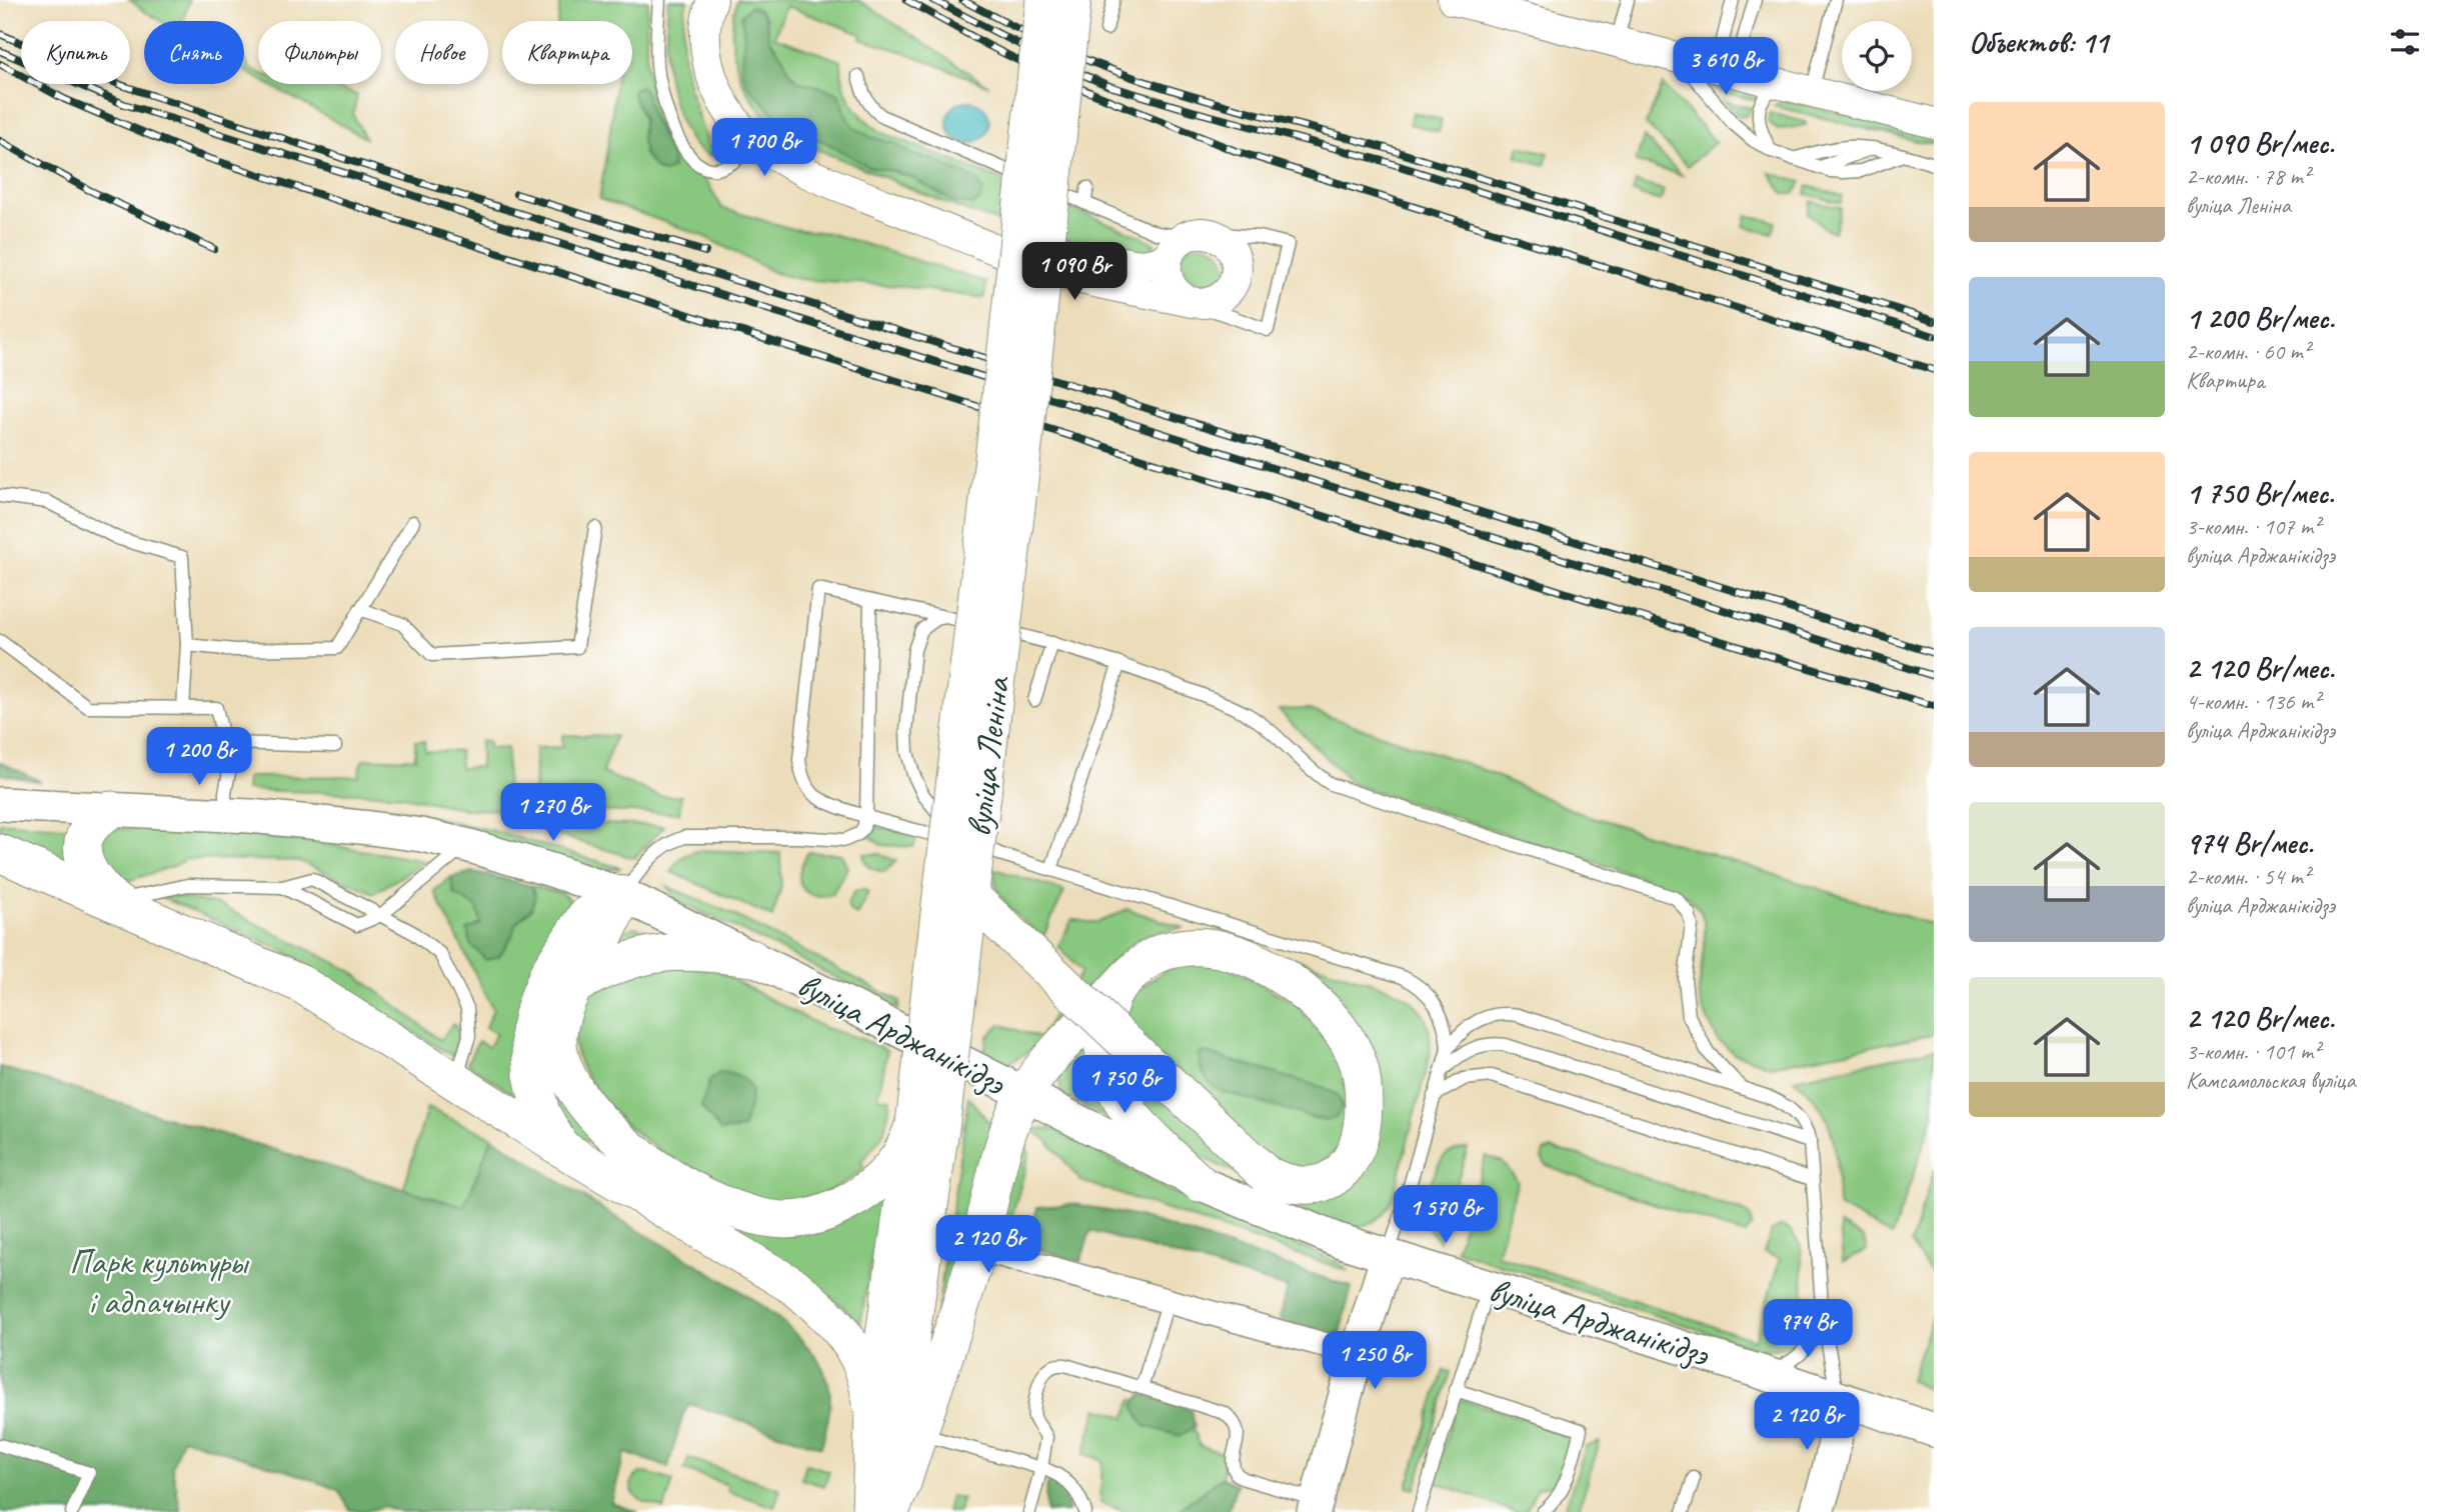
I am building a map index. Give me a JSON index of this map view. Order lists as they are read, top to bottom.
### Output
{
  "streets": {
    "main road": ["вуліца Леніна", "вуліца Арджанікідзэ"]
  },
  "parks": ["Парк культуры і адпачынку"],
  "page": {
    "heading": "Объектов: 11",
    "chip": [
      "Купить",
      "Снять",
      "Фильтры",
      "Новое",
      "Квартира"
    ],
    "price": [
      "3 610 Br",
      "1 700 Br",
      "1 090 Br",
      "1 200 Br",
      "1 270 Br",
      "1 750 Br",
      "1 570 Br",
      "2 120 Br",
      "974 Br",
      "1 250 Br",
      "2 120 Br"
    ],
    "list": [
      {
        "name": "1 090 Br/мес.",
        "note": "2-комн. · 78 m² · вуліца Леніна"
      },
      {
        "name": "1 200 Br/мес.",
        "note": "2-комн. · 60 m² · Квартира"
      },
      {
        "name": "1 750 Br/мес.",
        "note": "3-комн. · 107 m² · вуліца Арджанікідзэ"
      },
      {
        "name": "2 120 Br/мес.",
        "note": "4-комн. · 136 m² · вуліца Арджанікідзэ"
      },
      {
        "name": "974 Br/мес.",
        "note": "2-комн. · 54 m² · вуліца Арджанікідзэ"
      },
      {
        "name": "2 120 Br/мес.",
        "note": "3-комн. · 101 m² · Камсамольская вуліца"
      }
    ]
  }
}
